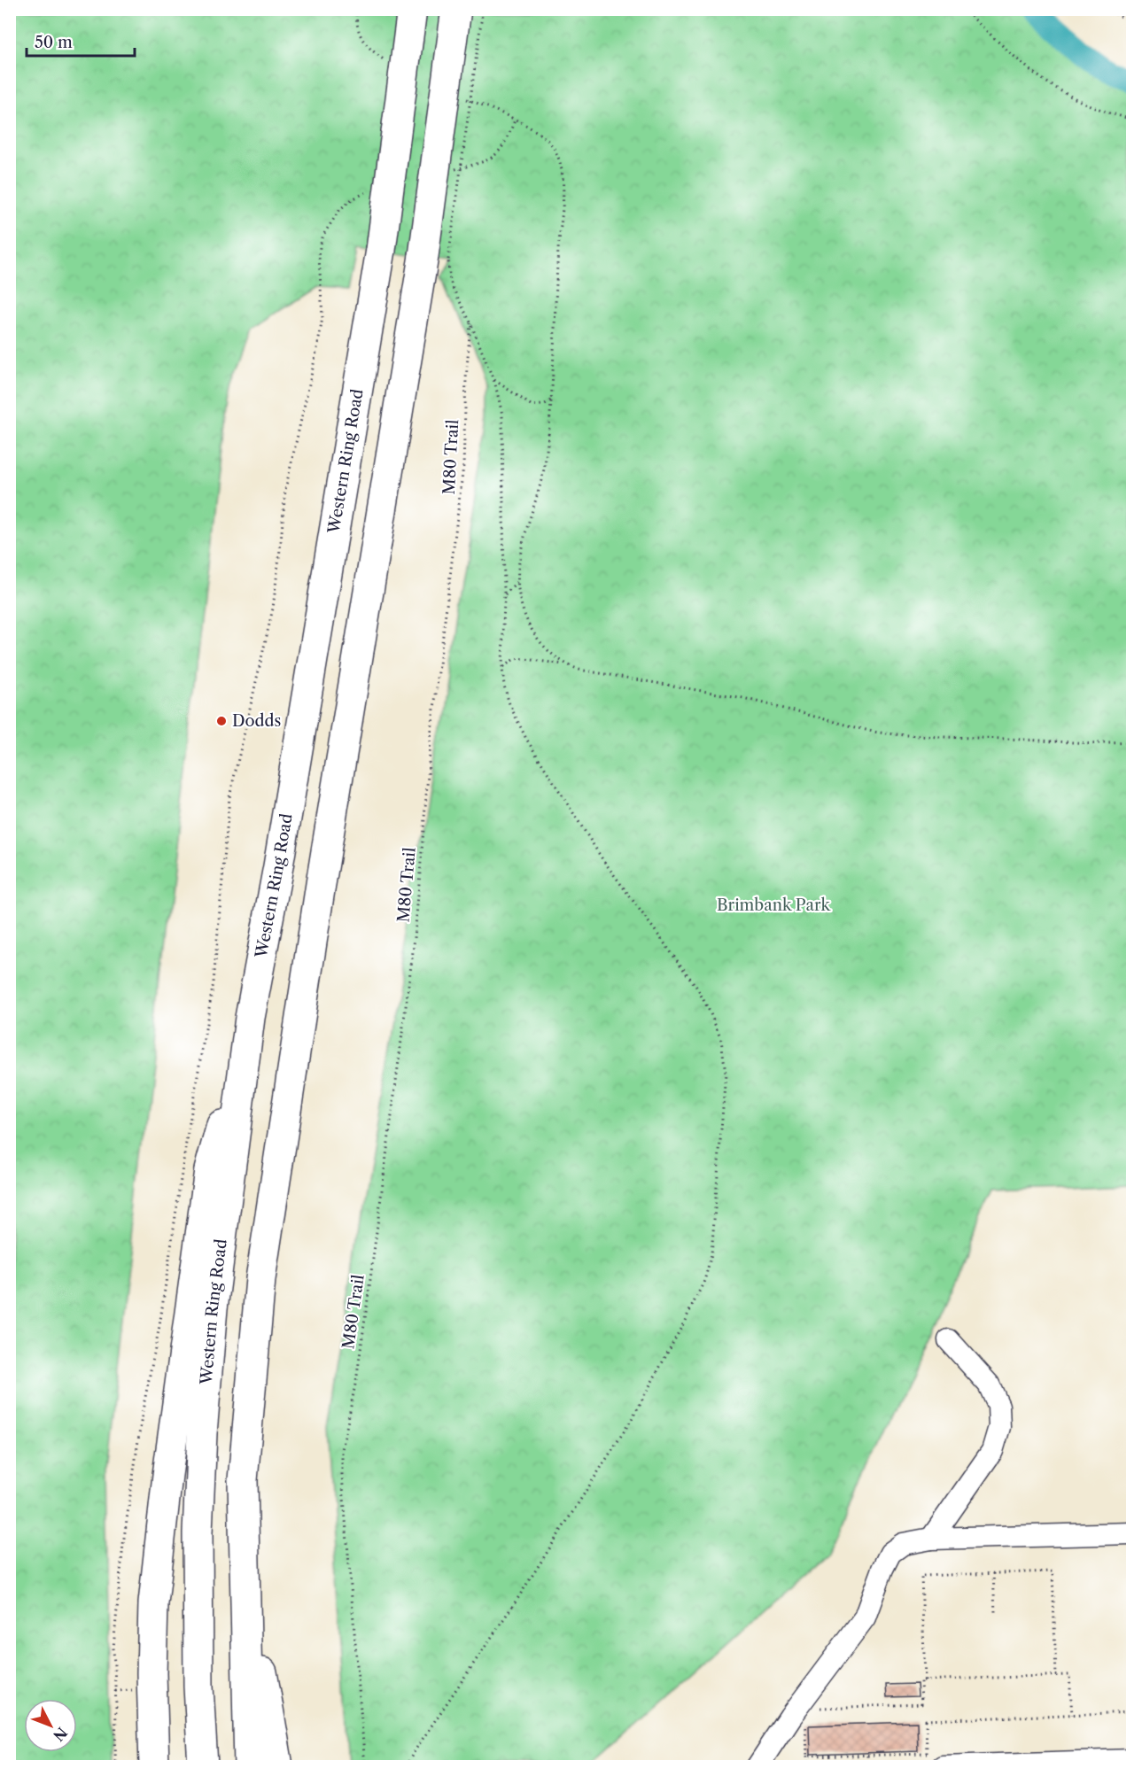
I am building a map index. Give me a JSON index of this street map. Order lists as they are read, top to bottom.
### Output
{
  "streets": {
    "highway": ["Western Ring Road"],
    "path": ["M80 Trail"]
  },
  "parks": ["Brimbank Park"],
  "places": ["Dodds"],
  "scale_bar": "50 m",
  "north": "bottom right"
}
